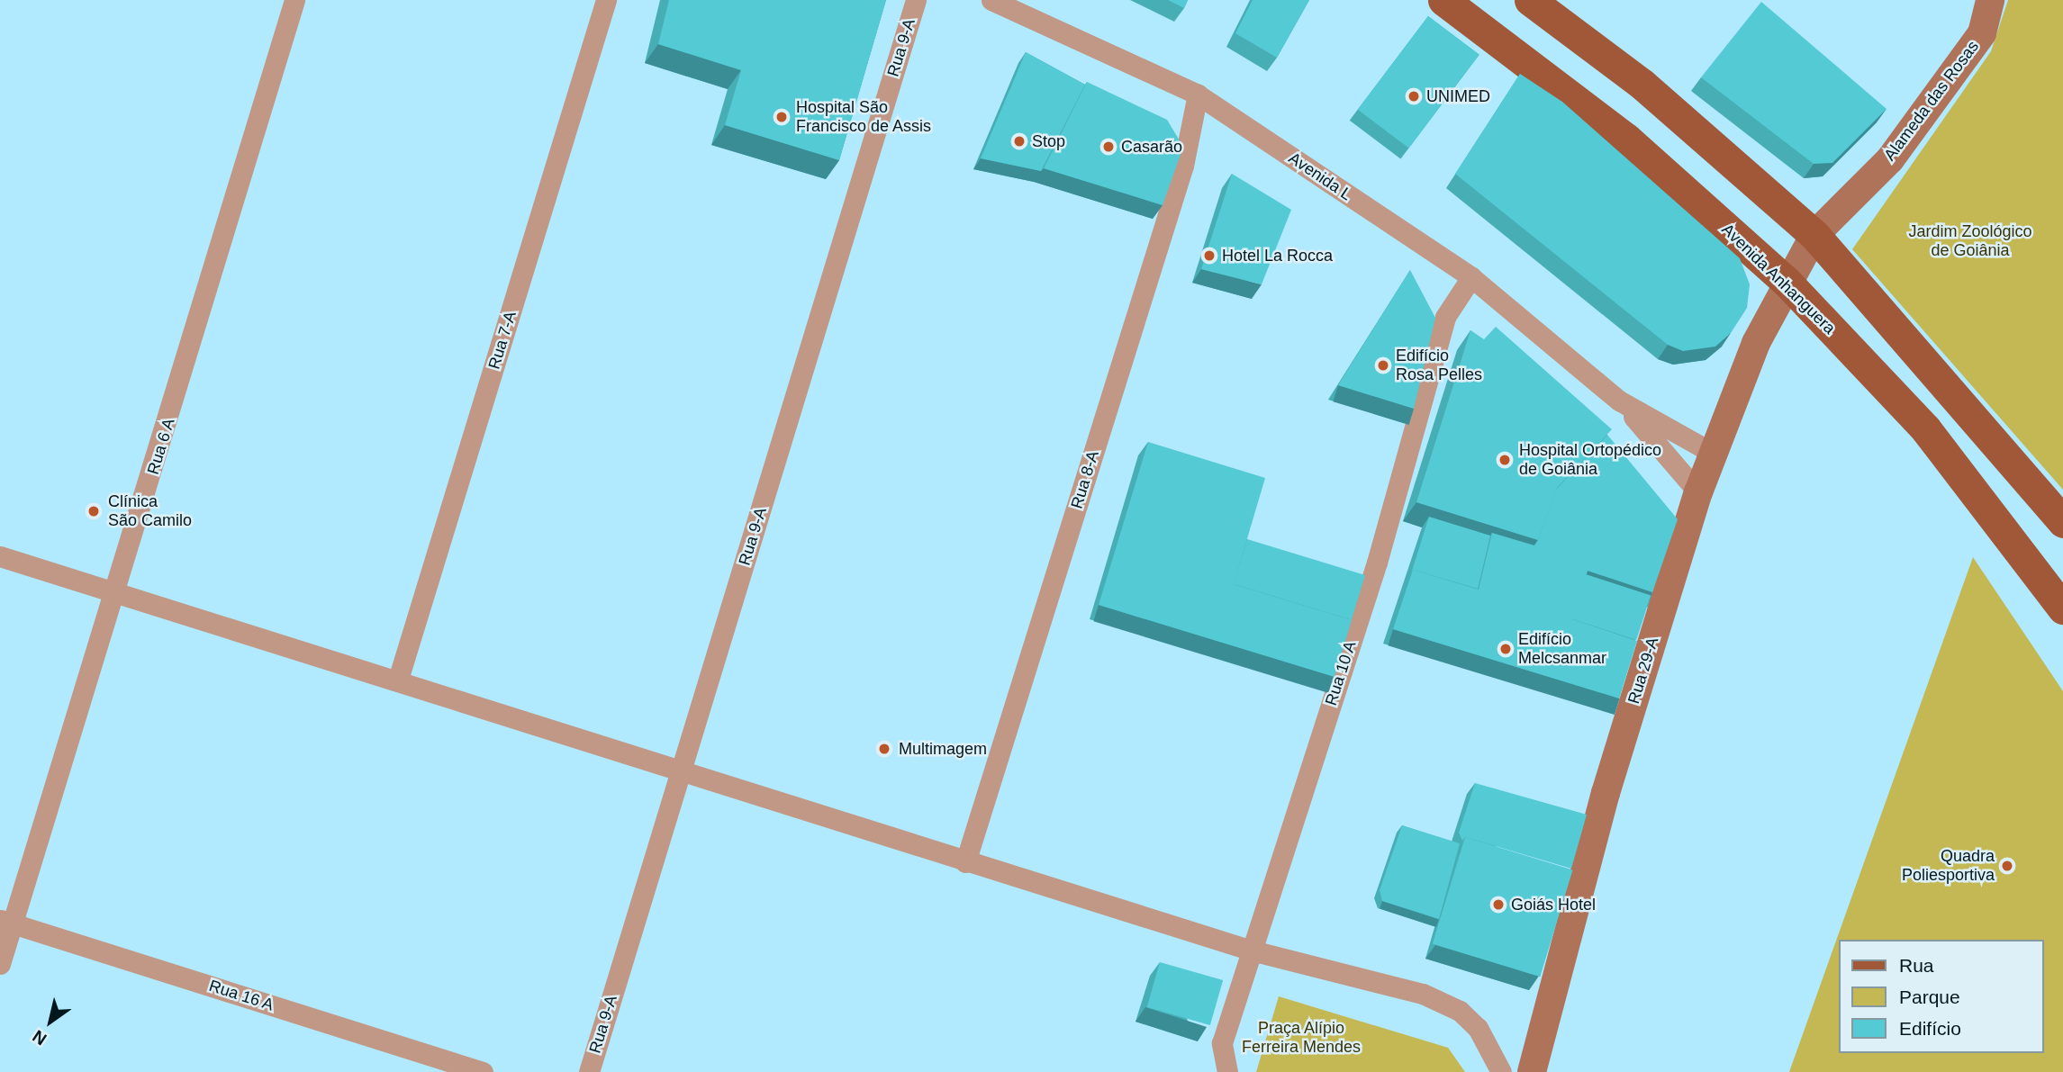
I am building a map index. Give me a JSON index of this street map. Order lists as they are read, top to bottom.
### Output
{
  "streets": {
    "main road": ["Avenida Anhanguera"],
    "street": [
      "Rua 9-A",
      "Alameda das Rosas",
      "Avenida L",
      "Rua 7-A",
      "Rua 6 A",
      "Rua 8-A",
      "Rua 29-A",
      "Rua 10 A",
      "Rua 16 A"
    ]
  },
  "crossings": [
    ["Alameda das Rosas", "Avenida Anhanguera"],
    ["Alameda das Rosas", "Rua 29-A"],
    ["Avenida L", "Rua 8-A"],
    ["Avenida L", "Rua 29-A"],
    ["Avenida L", "Rua 10 A"],
    ["Avenida Anhanguera", "Rua 29-A"],
    ["Rua 6 A", "Rua 16 A"]
  ],
  "parks": ["Jardim Zoológico de Goiânia", "Praça Alípio Ferreira Mendes"],
  "places": [
    "UNIMED",
    "Hospital São Francisco de Assis",
    "Stop",
    "Casarão",
    "Hotel La Rocca",
    "Edifício Rosa Pelles",
    "Hospital Ortopédico de Goiânia",
    "Clínica São Camilo",
    "Edifício Melcsanmar",
    "Multimagem",
    "Quadra Poliesportiva",
    "Goiás Hotel"
  ],
  "legend": ["Rua", "Parque", "Edifício"],
  "north": "bottom left"
}
